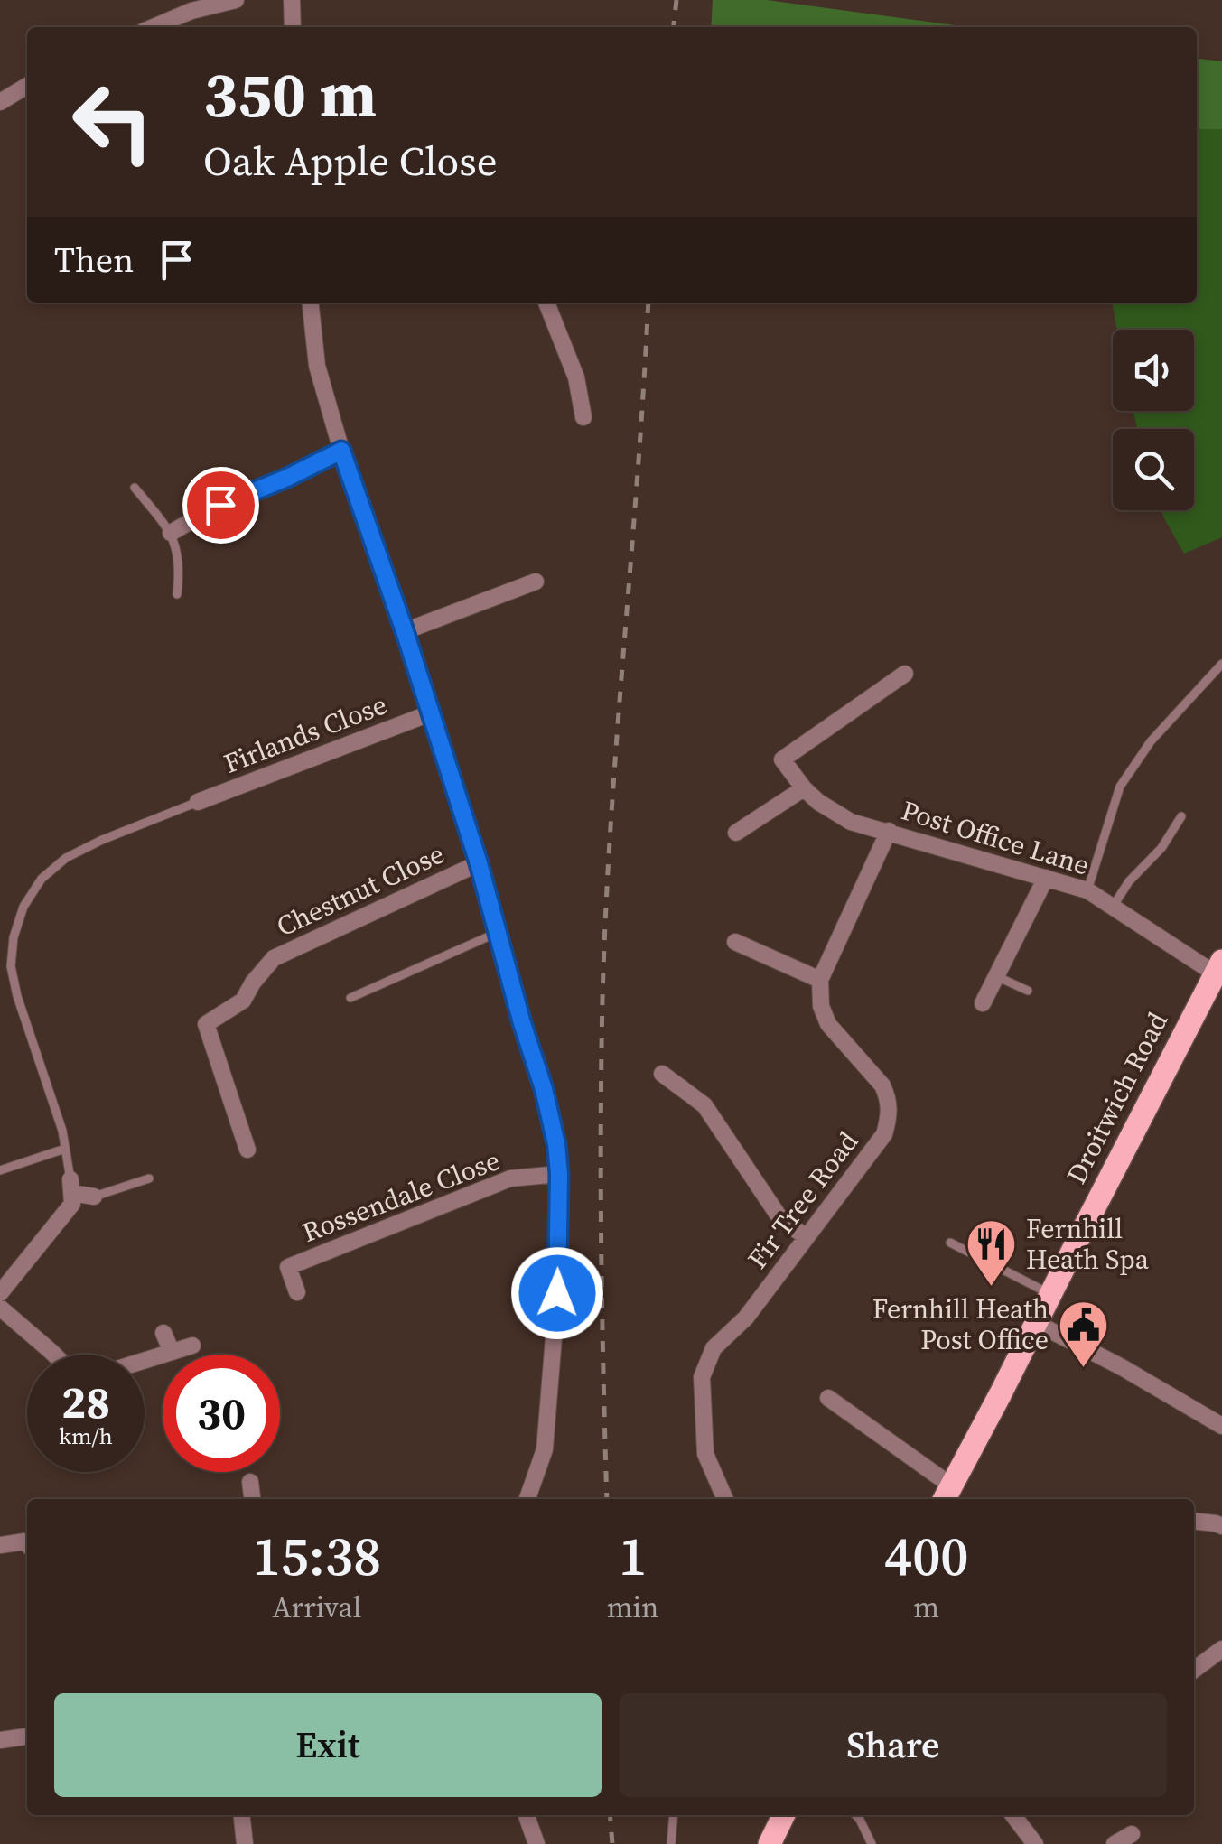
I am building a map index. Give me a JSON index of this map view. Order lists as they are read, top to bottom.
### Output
{
  "streets": {
    "main road": ["Droitwich Road"],
    "street": [
      "Firlands Close",
      "Post Office Lane",
      "Chestnut Close",
      "Rossendale Close",
      "Fir Tree Road"
    ]
  },
  "crossings": [
    ["Post Office Lane", "Droitwich Road"]
  ],
  "places": {
    "restaurant": ["Fernhill Heath Spa"],
    "public building": ["Fernhill Heath Post Office"]
  },
  "page": {
    "turn": ["350 m", "Oak Apple Close"],
    "then": "Then",
    "speed": "28 km/h",
    "limit": "30",
    "eta": [
      "15:38",
      "Arrival",
      "1",
      "min",
      "400",
      "m"
    ],
    "buttons": ["Exit", "Share"]
  }
}
